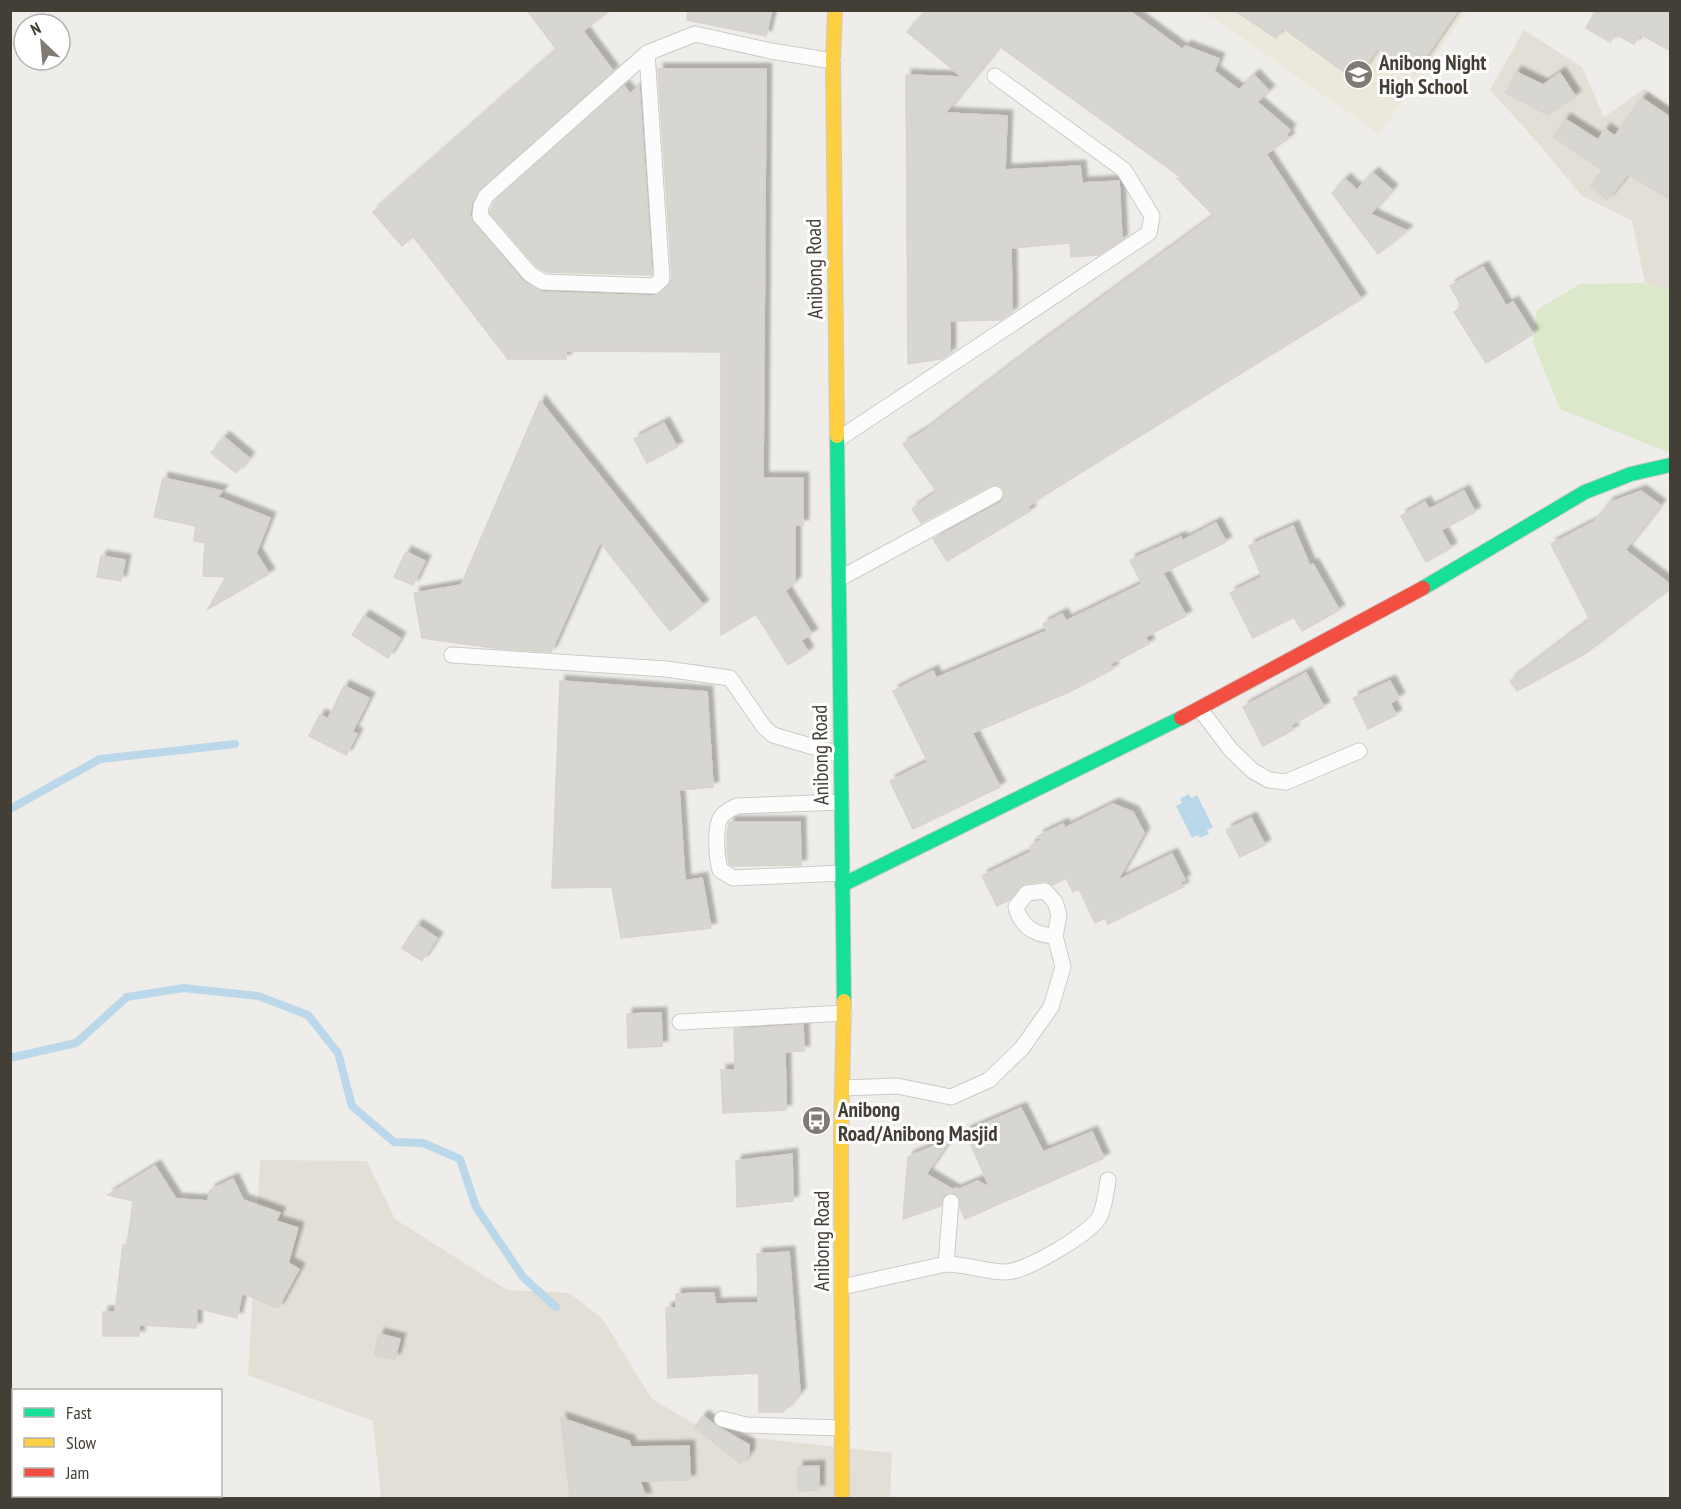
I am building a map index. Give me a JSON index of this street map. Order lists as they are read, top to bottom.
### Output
{
  "streets": {
    "main road": ["Anibong Road"]
  },
  "places": {
    "school or university": ["Anibong Night High School"],
    "bus stop": ["Anibong Road/Anibong Masjid"]
  },
  "legend": ["Fast", "Slow", "Jam"],
  "north": "top left"
}
